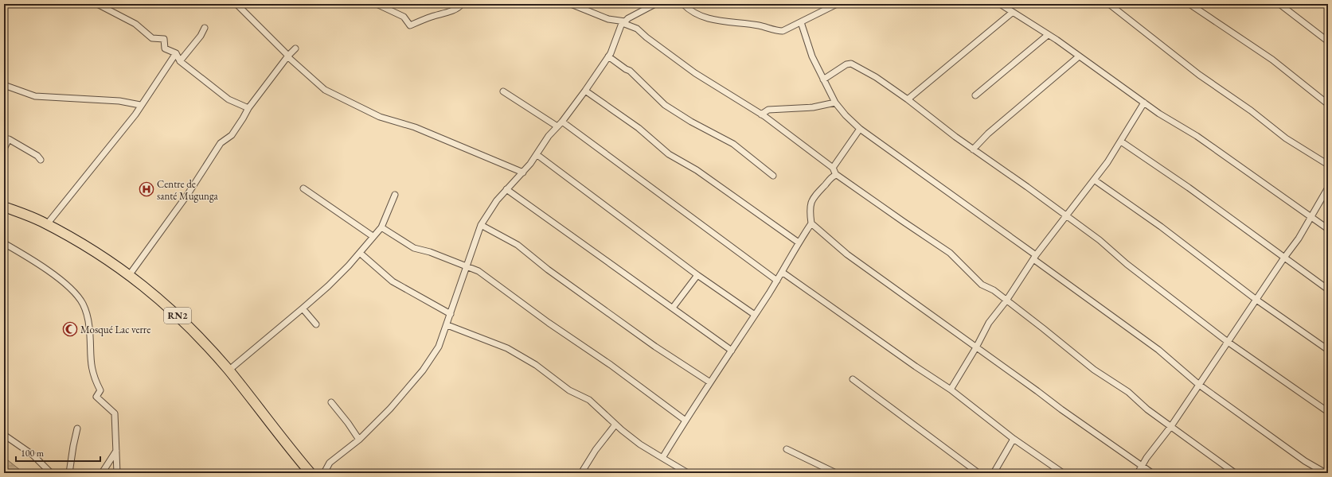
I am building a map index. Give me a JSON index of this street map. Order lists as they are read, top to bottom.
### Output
{
  "streets": {
    "highway": ["RN2"]
  },
  "places": {
    "hospital": ["Centre de santé Mugunga"],
    "mosque": ["Mosqué Lac verre"]
  },
  "scale_bar": "100 m"
}
